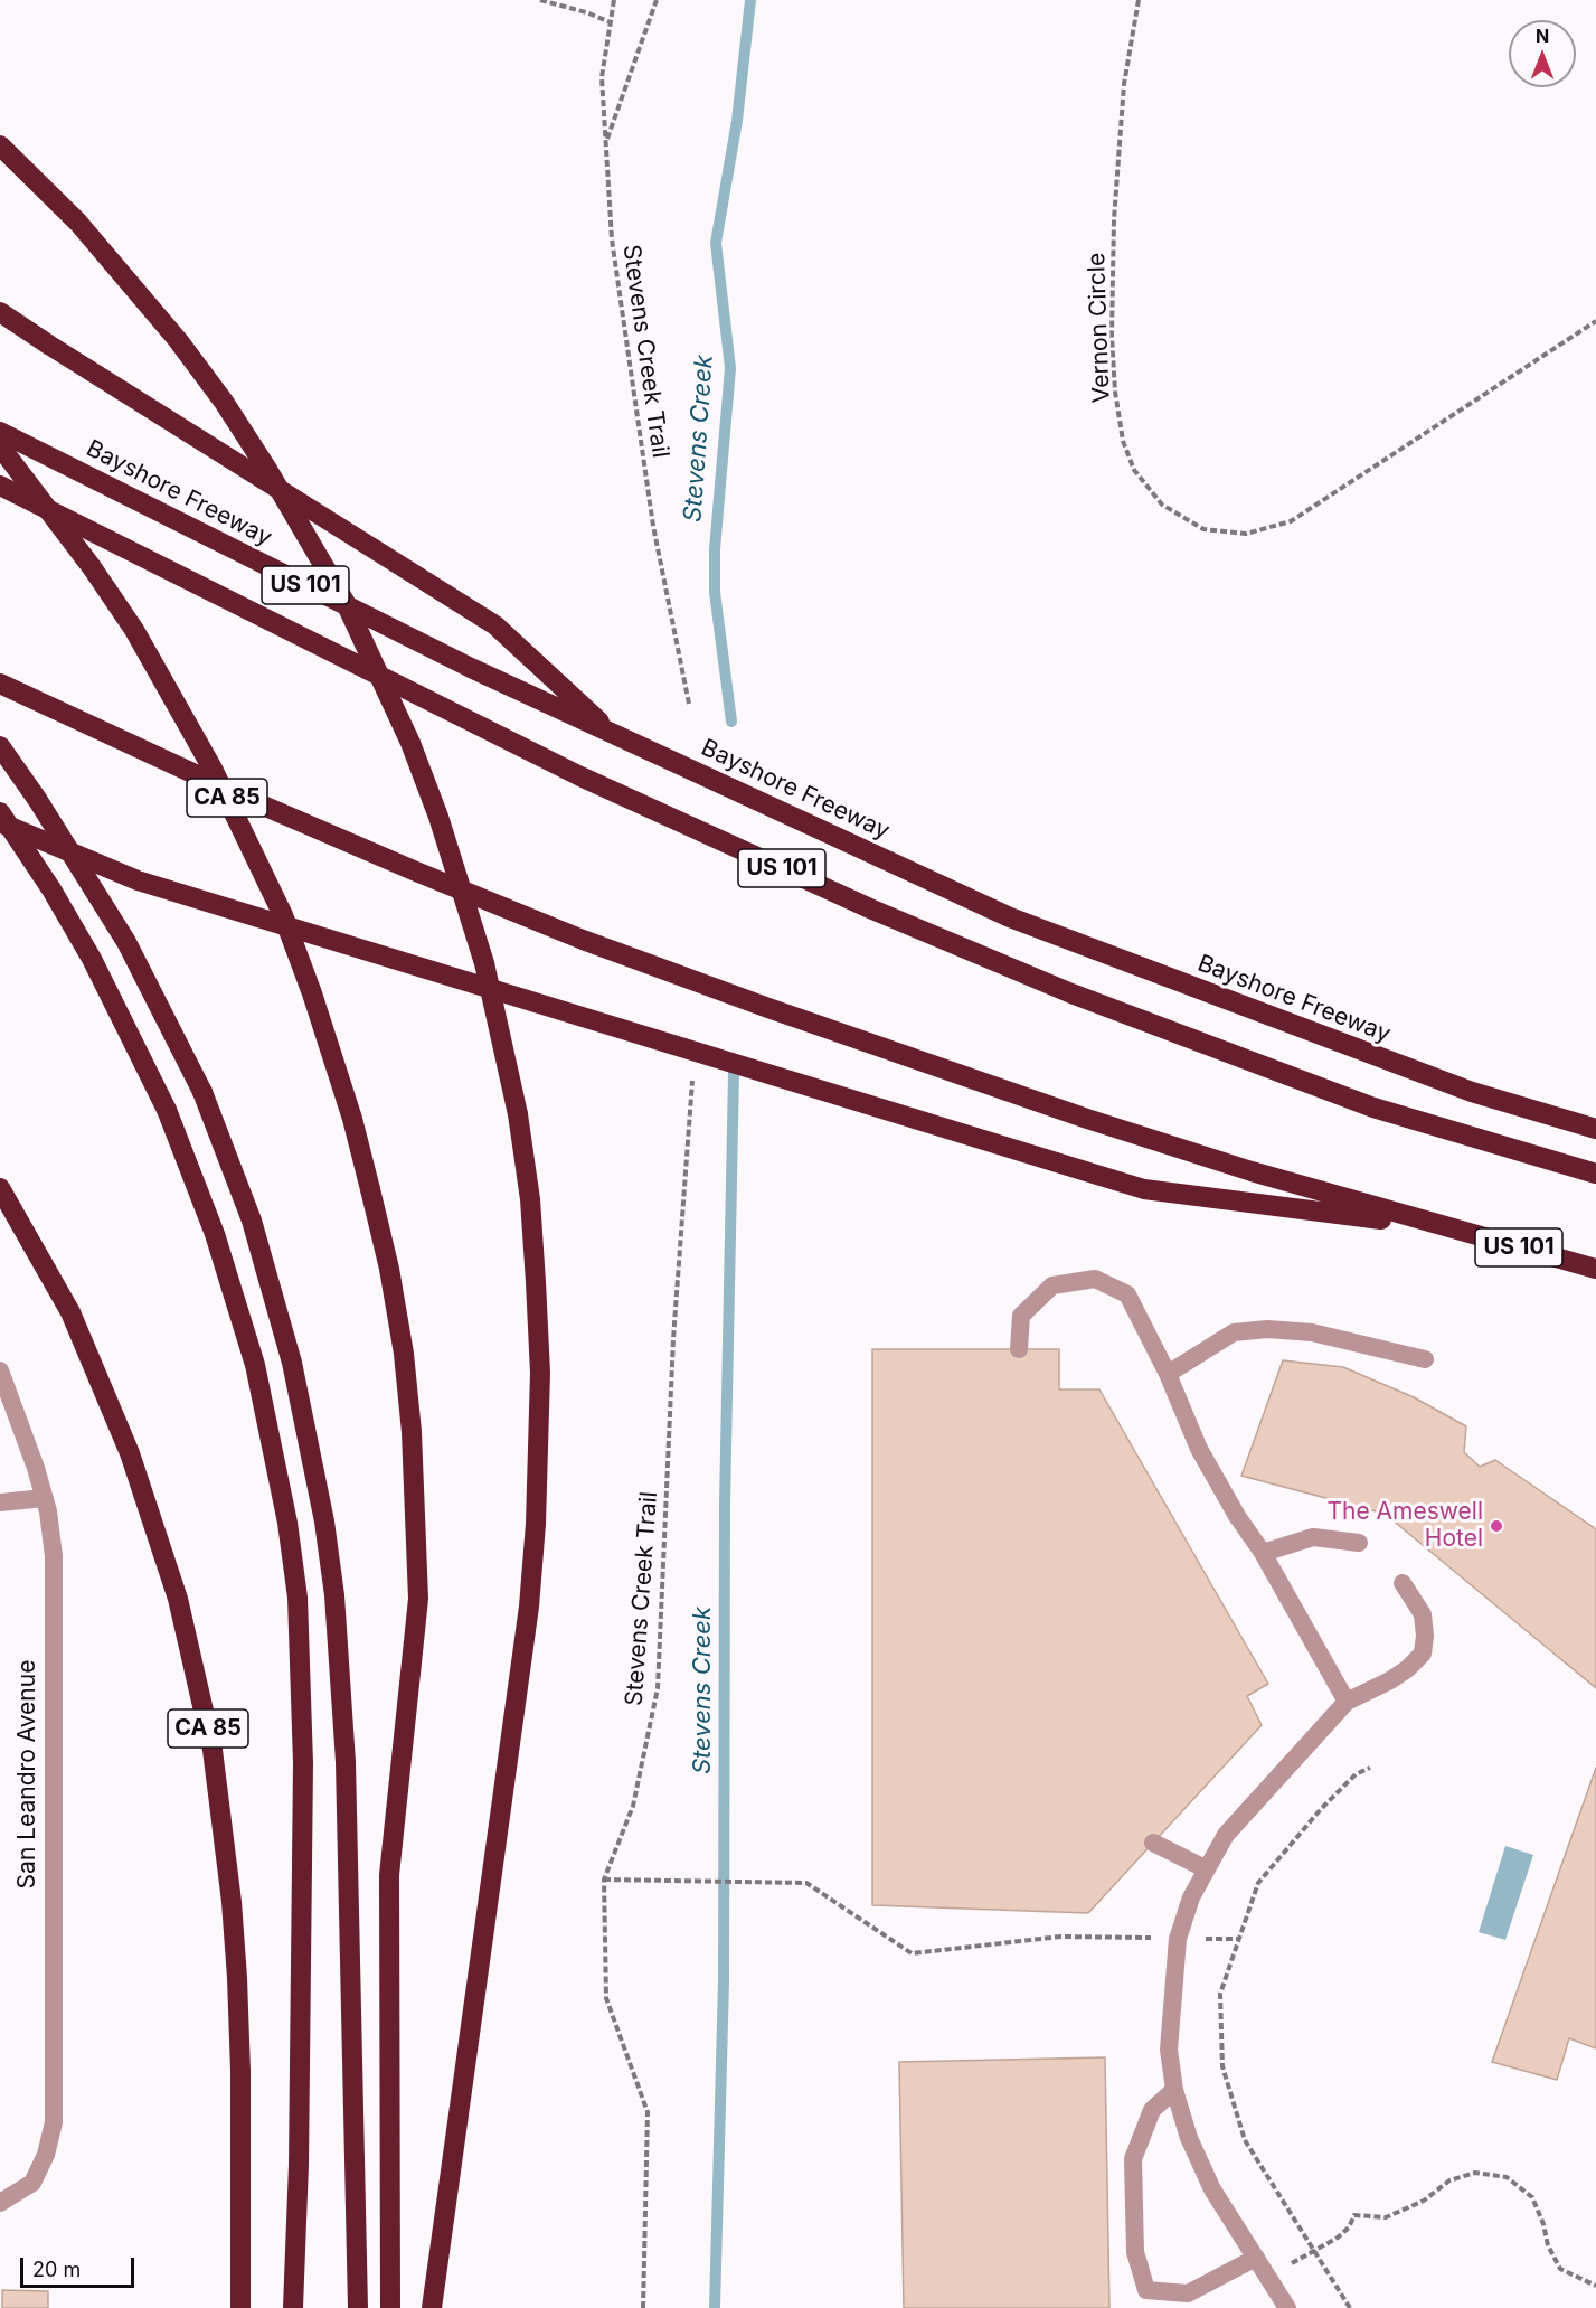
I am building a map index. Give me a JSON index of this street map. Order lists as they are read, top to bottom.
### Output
{
  "streets": {
    "highway": ["Bayshore Freeway", "US 101", "CA 85"],
    "street": ["San Leandro Avenue"],
    "path": ["Vernon Circle", "Stevens Creek Trail"]
  },
  "water": ["Stevens Creek"],
  "places": ["The Ameswell Hotel"],
  "scale_bar": "20 m",
  "north": "top"
}
